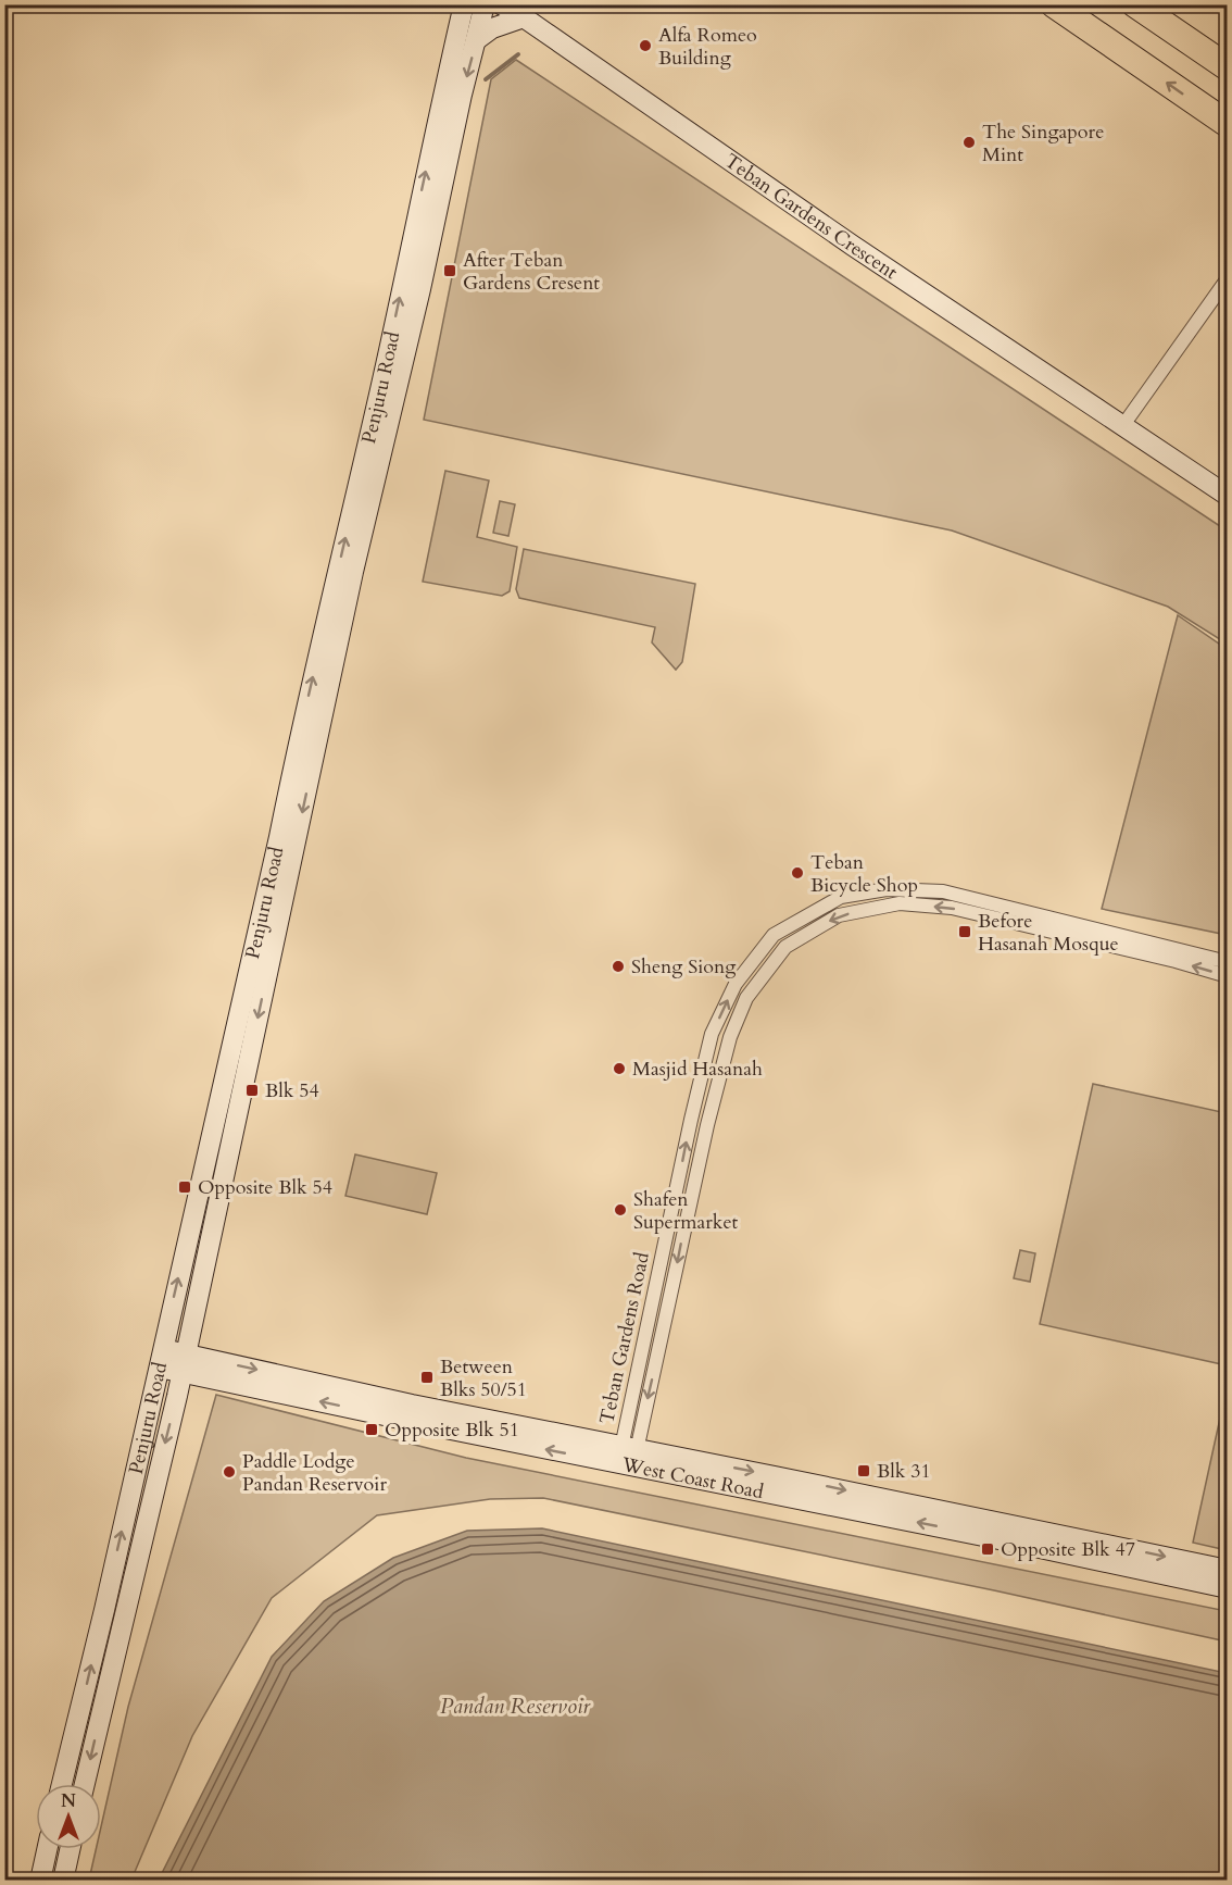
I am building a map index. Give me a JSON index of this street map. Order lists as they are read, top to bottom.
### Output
{
  "streets": {
    "main road": ["Teban Gardens Crescent", "Penjuru Road", "West Coast Road"],
    "street": ["Teban Gardens Road"]
  },
  "crossings": [
    ["Penjuru Road", "West Coast Road"],
    ["Teban Gardens Road", "West Coast Road"]
  ],
  "water": ["Pandan Reservoir"],
  "places": {
    "other": [
      "Alfa Romeo Building",
      "The Singapore Mint",
      "Teban Bicycle Shop",
      "Sheng Siong",
      "Masjid Hasanah",
      "Shafen Supermarket",
      "Paddle Lodge Pandan Reservoir"
    ],
    "transit": [
      "After Teban Gardens Cresent",
      "Before Hasanah Mosque",
      "Blk 54",
      "Opposite Blk 54",
      "Between Blks 50/51",
      "Opposite Blk 51",
      "Blk 31",
      "Opposite Blk 47"
    ]
  },
  "north": "top"
}
